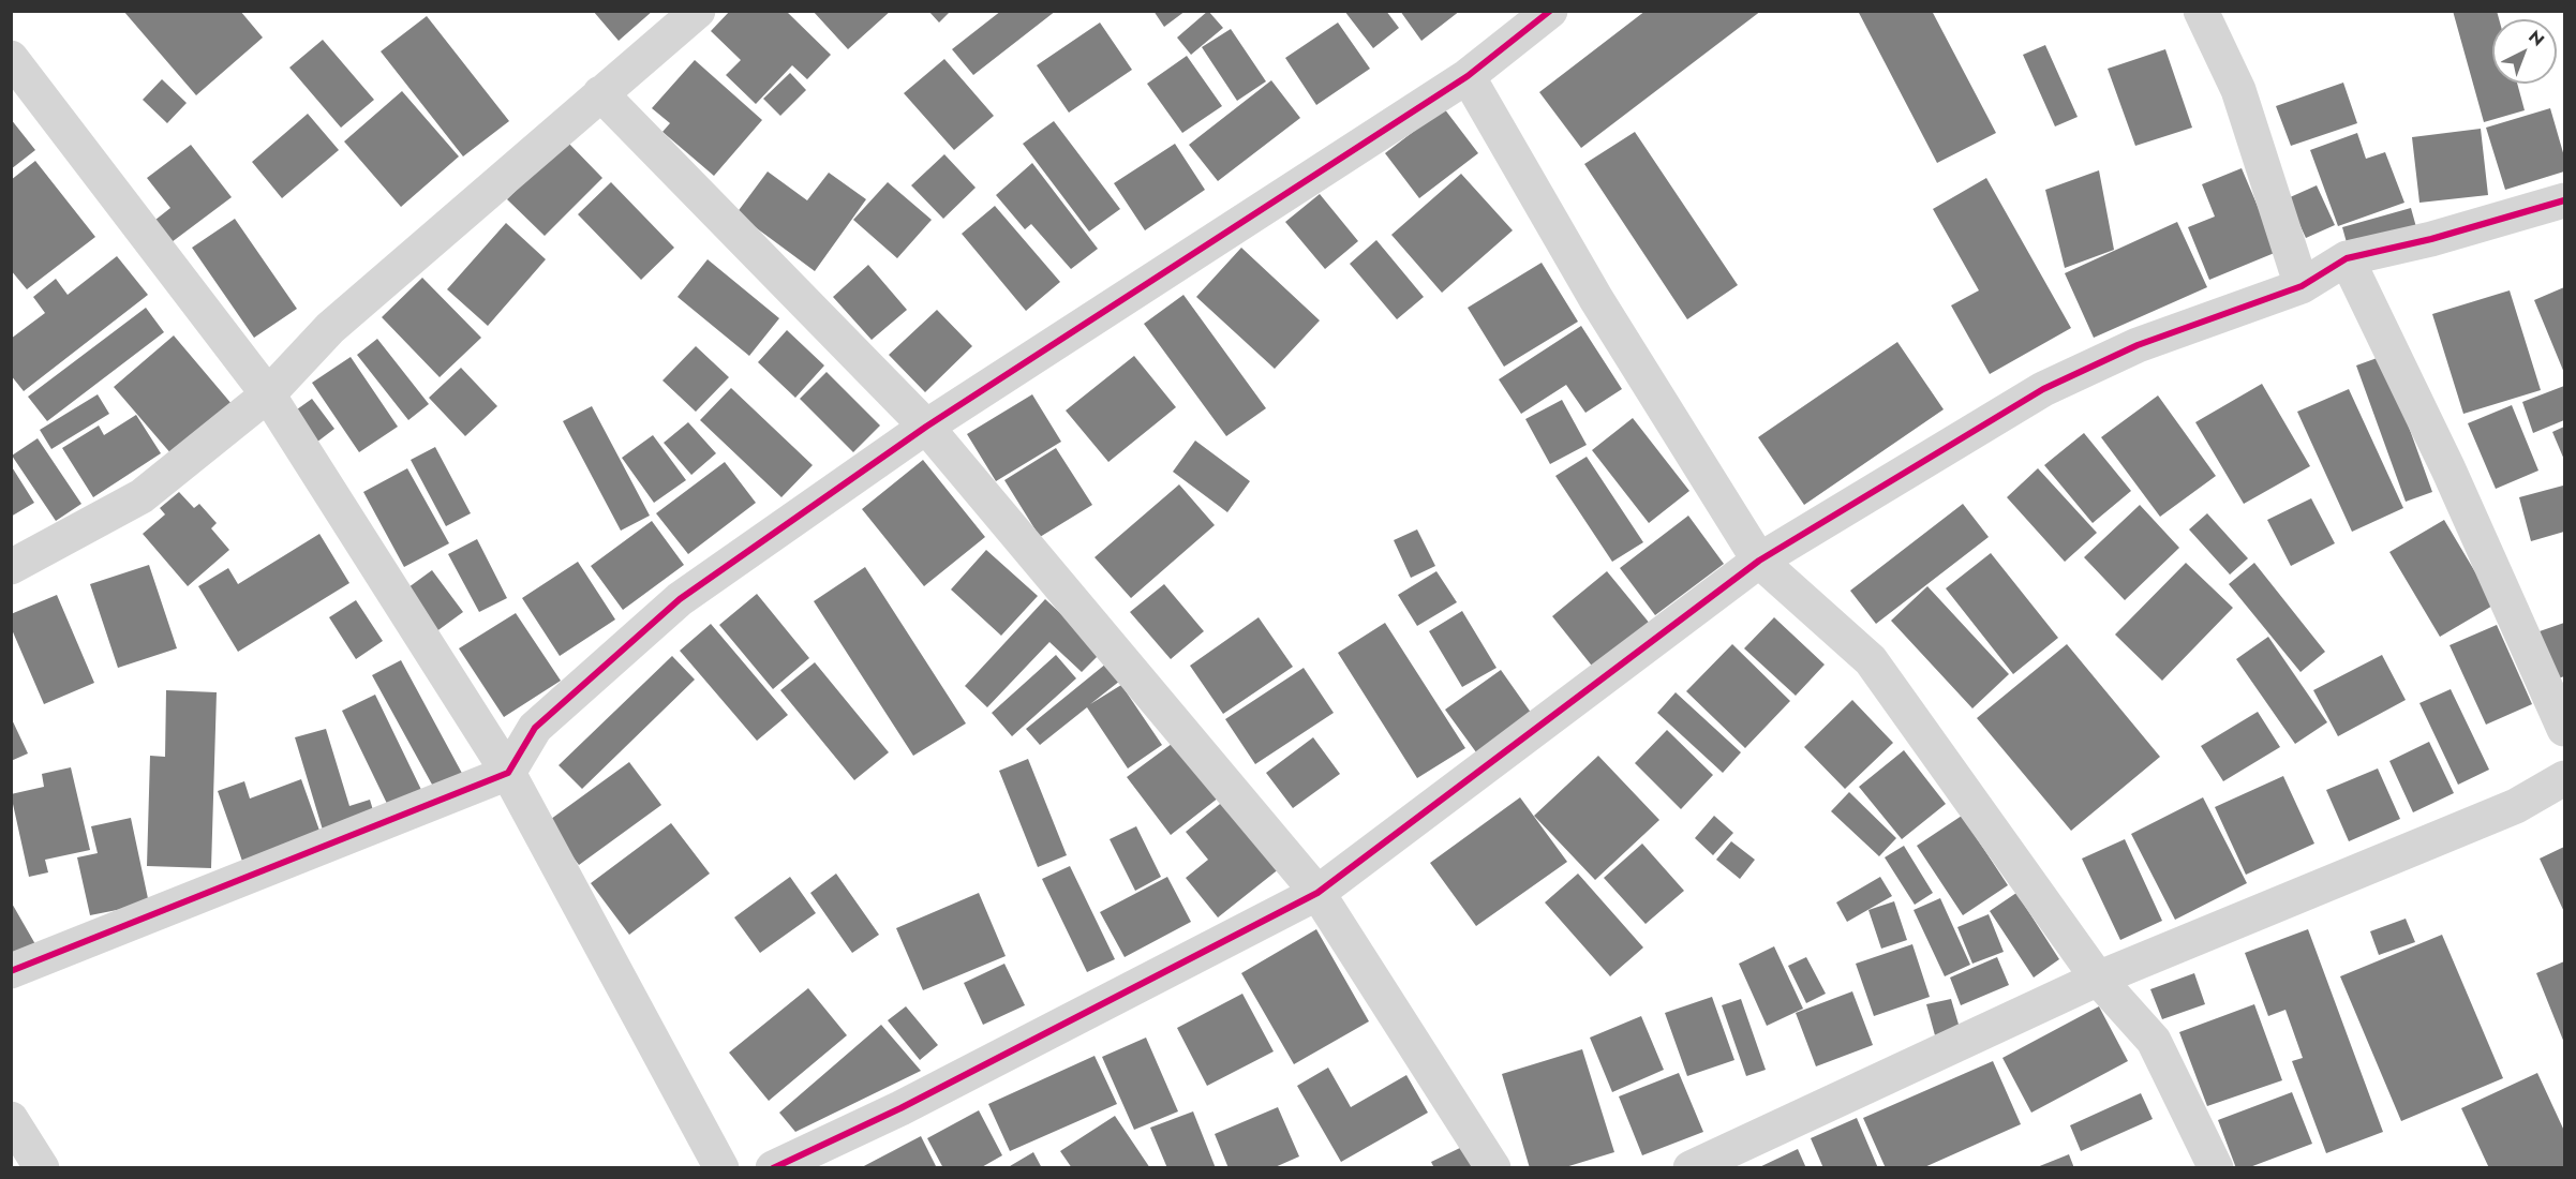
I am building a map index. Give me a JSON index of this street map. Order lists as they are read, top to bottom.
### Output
{
  "north": "top right"
}
